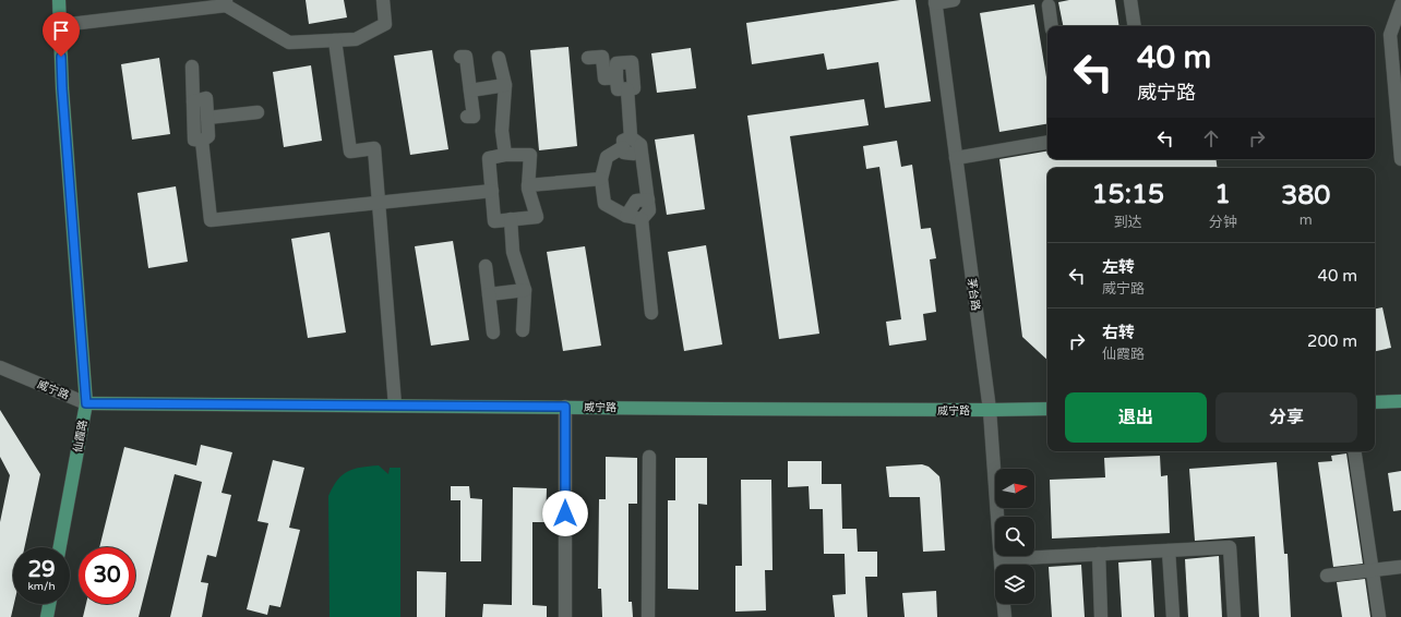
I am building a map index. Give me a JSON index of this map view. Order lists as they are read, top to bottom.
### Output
{
  "streets": {
    "main road": ["威宁路", "仙霞路"],
    "street": ["茅台路"]
  },
  "crossings": [
    ["茅台路", "威宁路"],
    ["威宁路", "仙霞路"]
  ],
  "north": "right",
  "page": {
    "turn": ["40 m", "威宁路"],
    "eta": [
      "15:15",
      "到达",
      "1",
      "分钟",
      "380",
      "m"
    ],
    "list": [
      {
        "name": "左转",
        "note": "威宁路",
        "value": "40 m"
      },
      {
        "name": "右转",
        "note": "仙霞路",
        "value": "200 m"
      }
    ],
    "buttons": ["退出", "分享"],
    "speed": "29 km/h",
    "limit": "30"
  }
}
